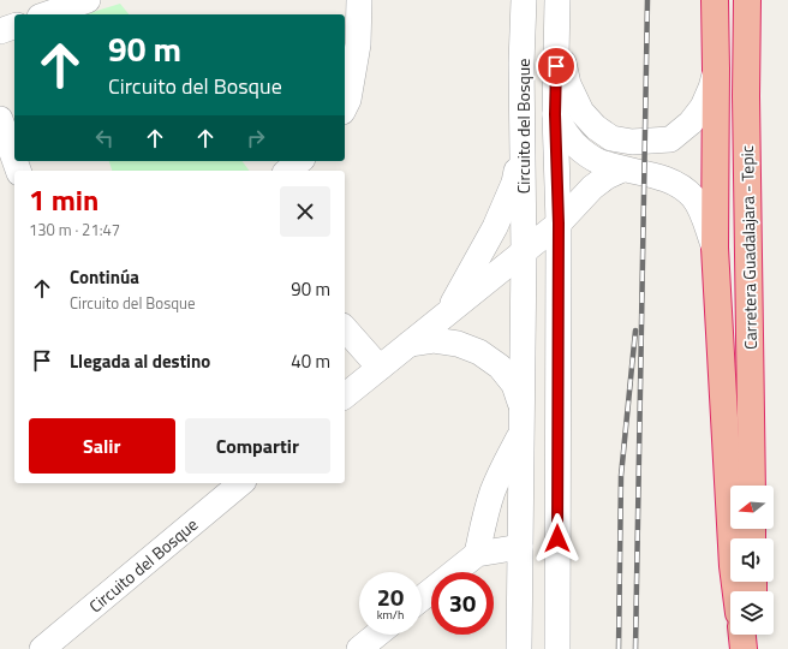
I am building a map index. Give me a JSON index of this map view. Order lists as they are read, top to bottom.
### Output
{
  "streets": {
    "highway": ["Carretera Guadalajara - Tepic"],
    "street": ["Circuito del Bosque"]
  },
  "north": "left",
  "page": {
    "turn": ["90 m", "Circuito del Bosque"],
    "heading": ["1 min", "130 m · 21:47"],
    "list": [
      {
        "name": "Continúa",
        "note": "Circuito del Bosque",
        "value": "90 m"
      },
      {
        "name": "Llegada al destino",
        "value": "40 m"
      }
    ],
    "buttons": ["Salir", "Compartir"],
    "speed": "20 km/h",
    "limit": "30"
  }
}
